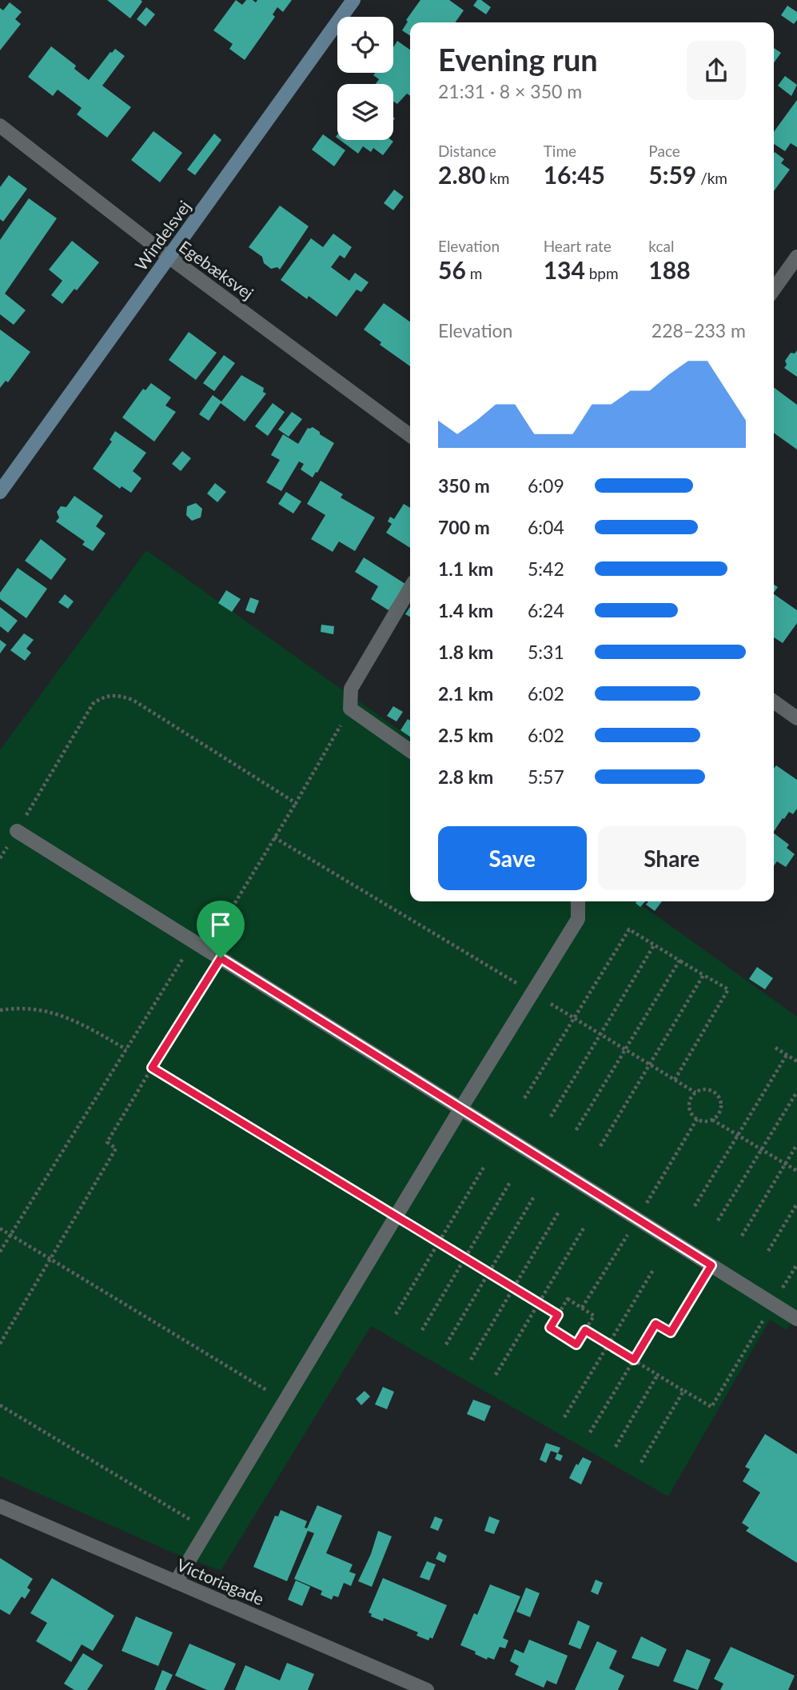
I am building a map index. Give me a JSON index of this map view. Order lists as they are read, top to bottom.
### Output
{
  "streets": {
    "street": ["Windelsvej", "Egebæksvej", "Victoriagade"]
  },
  "crossings": [
    ["Windelsvej", "Egebæksvej"]
  ],
  "page": {
    "heading": ["Evening run", "21:31 · 8 × 350 m"],
    "stats": [
      ["Distance", "2.80 km"],
      ["Time", "16:45"],
      ["Pace", "5:59 /km"],
      ["Elevation", "56 m"],
      ["Heart rate", "134 bpm"],
      ["kcal", "188"]
    ],
    "chart": ["Elevation", "228–233 m"],
    "list": [
      {
        "name": "350 m",
        "note": "6:09"
      },
      {
        "name": "700 m",
        "note": "6:04"
      },
      {
        "name": "1.1 km",
        "note": "5:42"
      },
      {
        "name": "1.4 km",
        "note": "6:24"
      },
      {
        "name": "1.8 km",
        "note": "5:31"
      },
      {
        "name": "2.1 km",
        "note": "6:02"
      },
      {
        "name": "2.5 km",
        "note": "6:02"
      },
      {
        "name": "2.8 km",
        "note": "5:57"
      }
    ],
    "buttons": ["Save", "Share"]
  }
}
